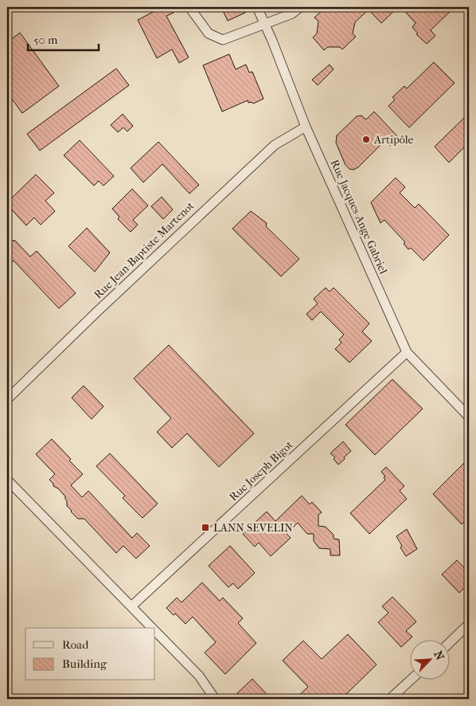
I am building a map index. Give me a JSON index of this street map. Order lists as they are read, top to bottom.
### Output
{
  "streets": {
    "street": ["Rue Jacques-Ange Gabriel", "Rue Jean-Baptiste Martenot", "Rue Joseph Bigot"]
  },
  "crossings": [
    ["Rue Jacques-Ange Gabriel", "Rue Jean-Baptiste Martenot"],
    ["Rue Jacques-Ange Gabriel", "Rue Joseph Bigot"]
  ],
  "places": {
    "other": ["Artipôle"],
    "transit": ["LANN SEVELIN"]
  },
  "legend": ["Road", "Building"],
  "scale_bar": "50 m",
  "north": "top right"
}
